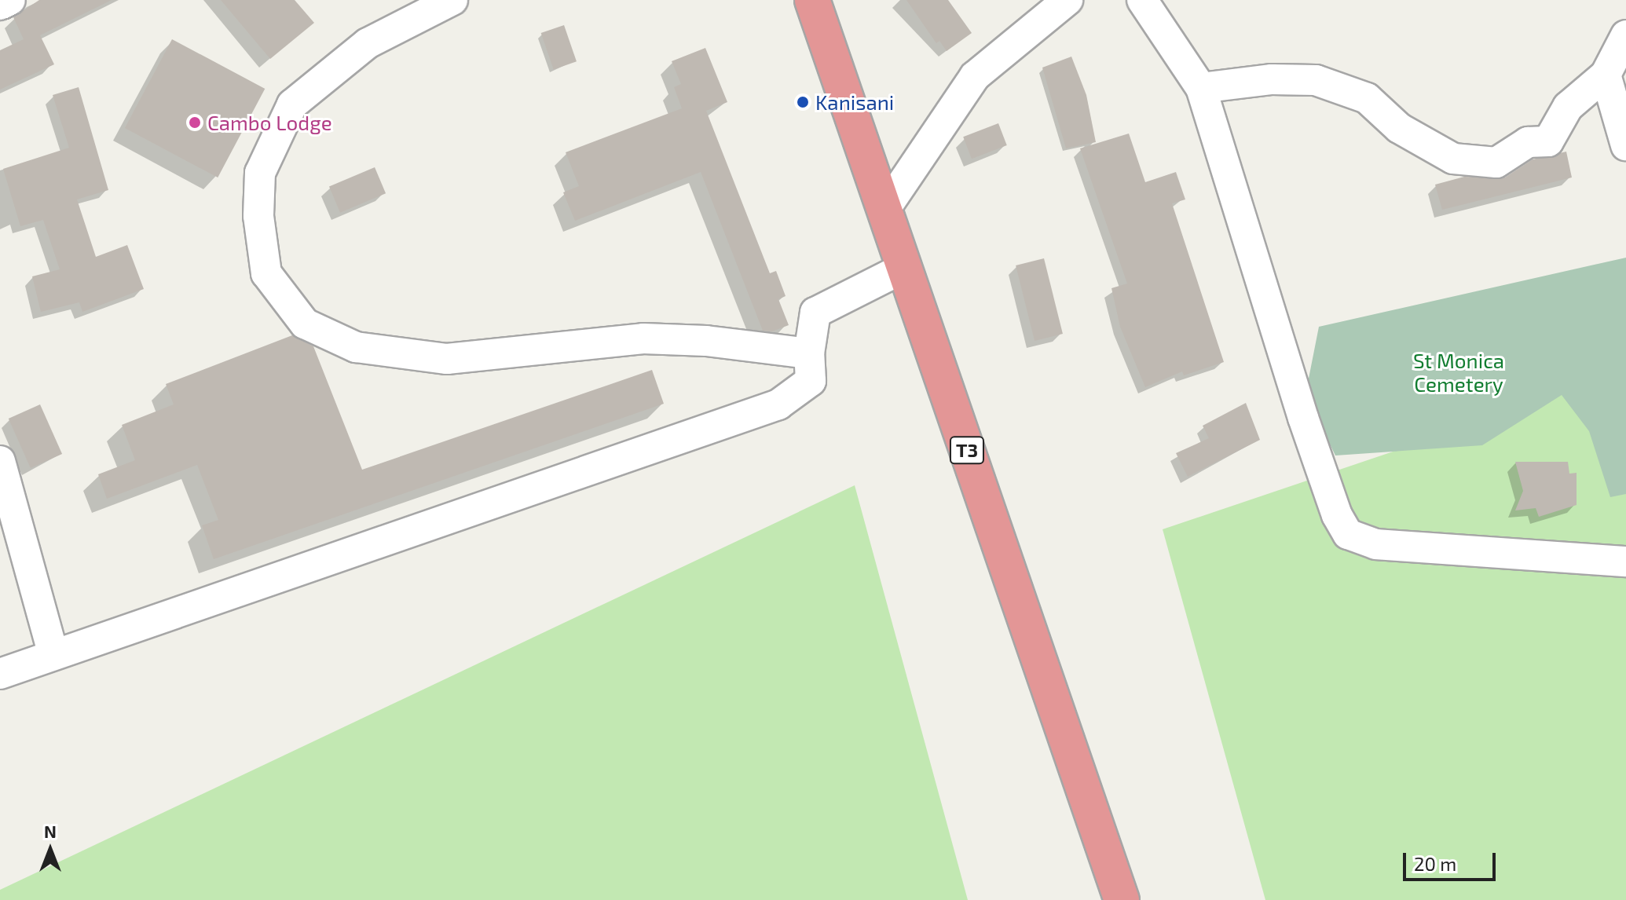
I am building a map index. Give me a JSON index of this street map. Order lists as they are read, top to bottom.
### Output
{
  "streets": {
    "highway": ["T3"]
  },
  "parks": ["St Monica Cemetery"],
  "places": ["Kanisani", "Cambo Lodge"],
  "scale_bar": "20 m",
  "north": "top"
}
